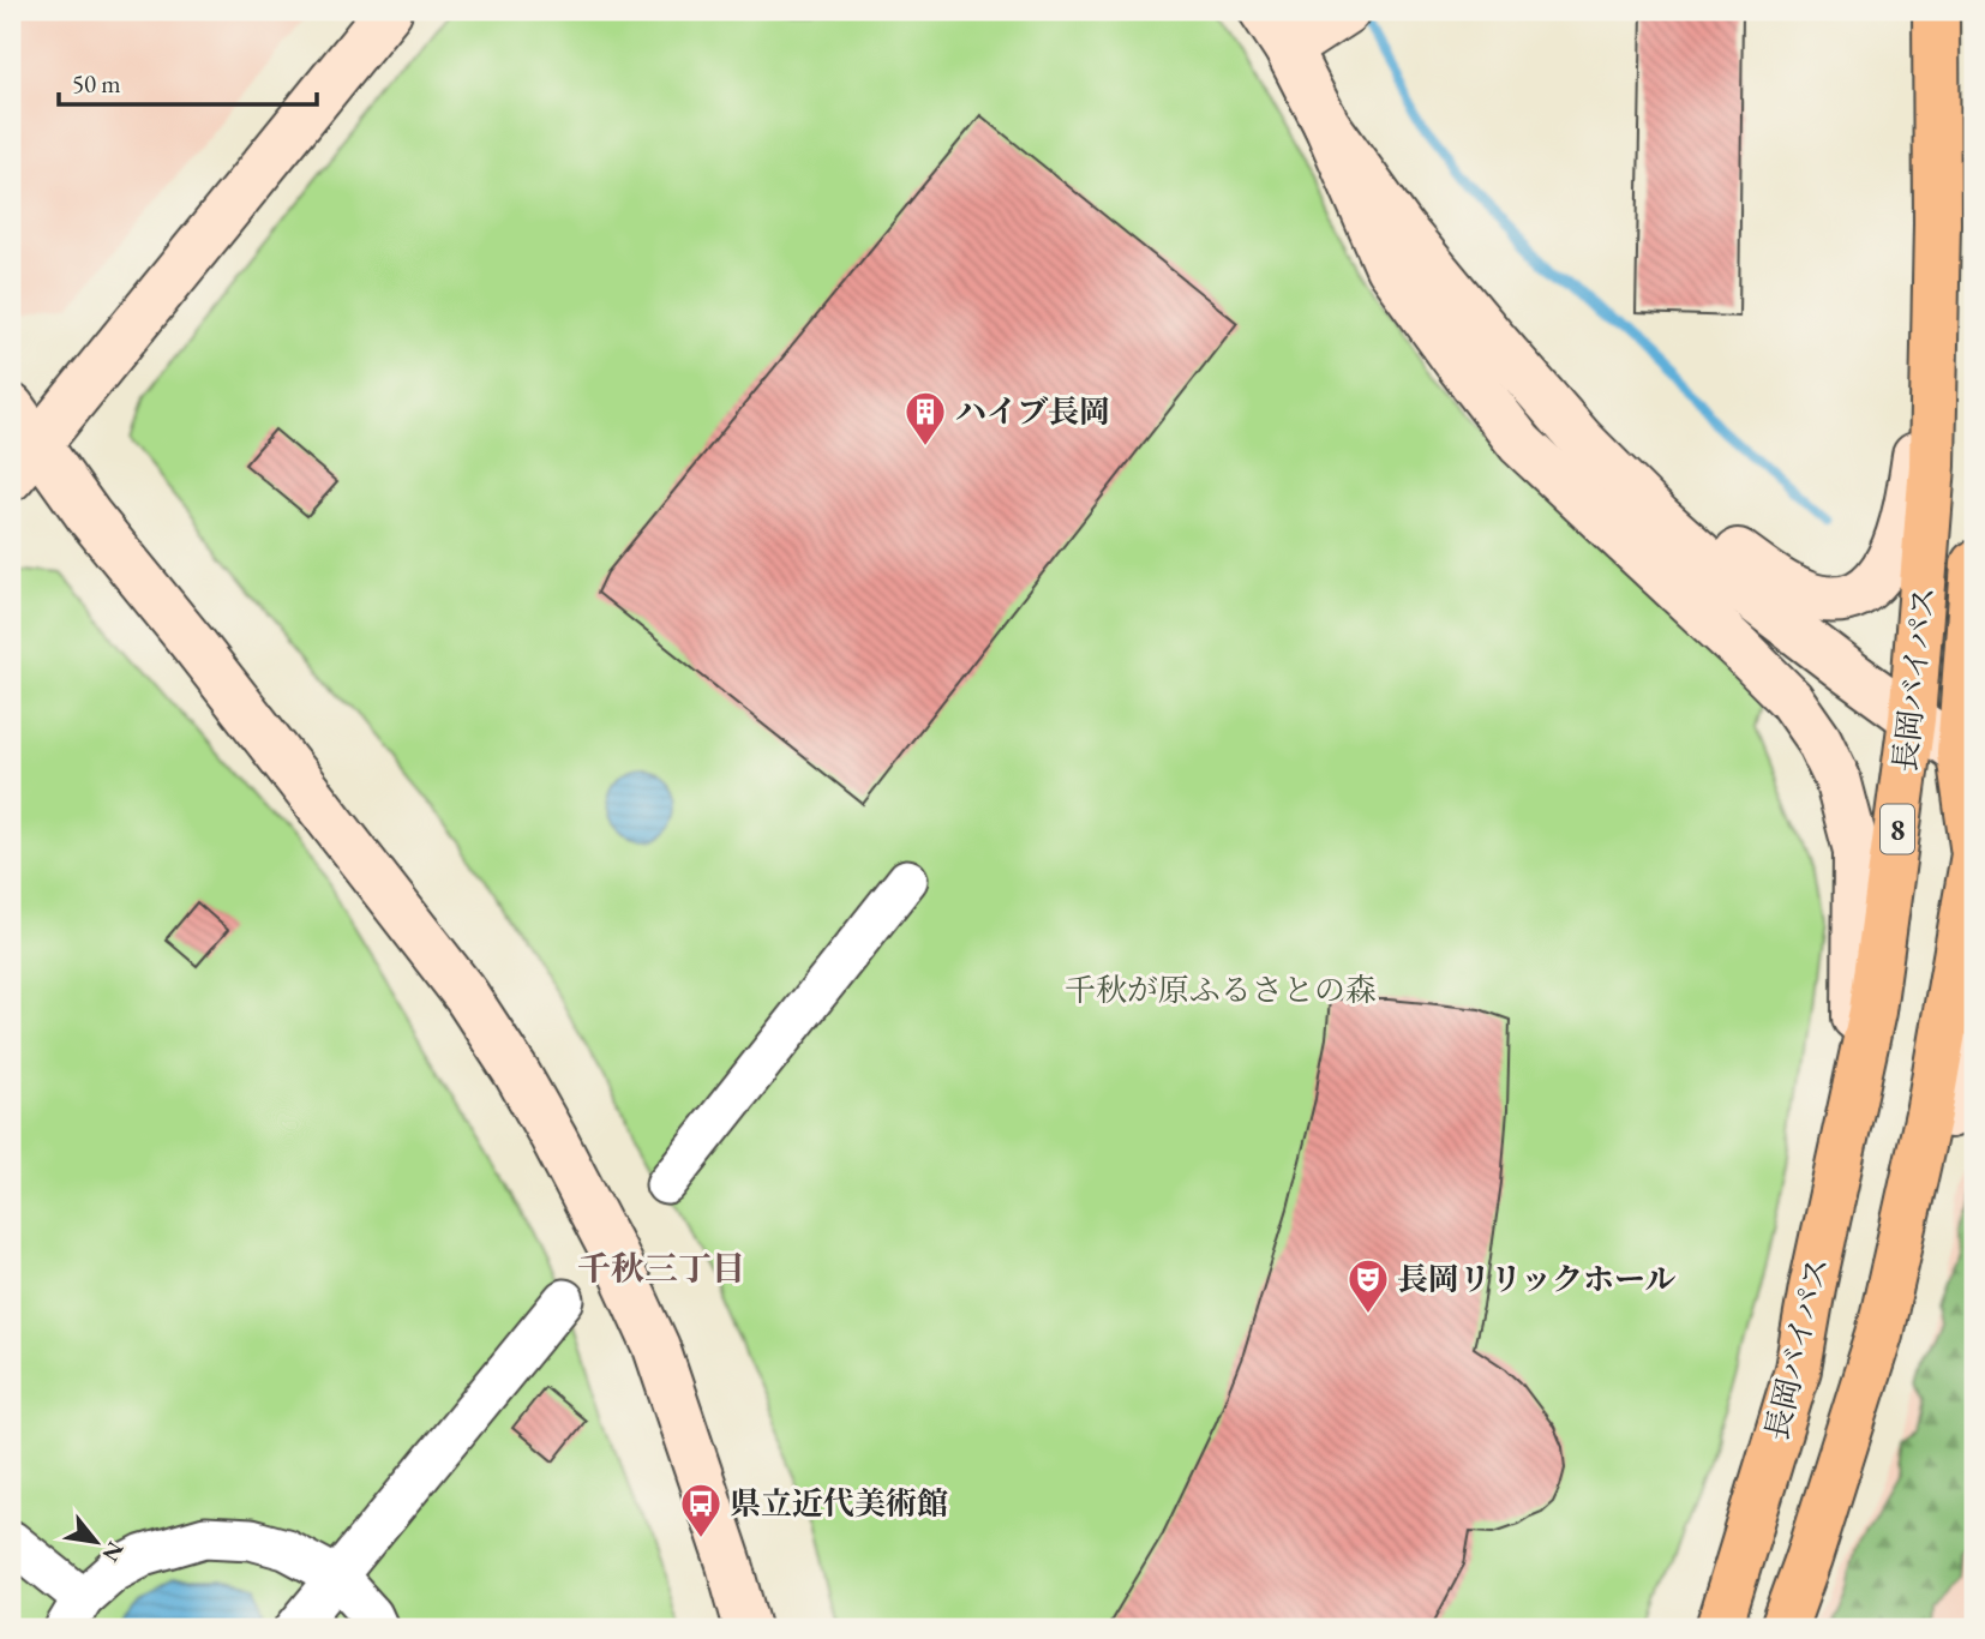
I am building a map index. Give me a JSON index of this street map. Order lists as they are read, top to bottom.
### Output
{
  "streets": {
    "highway": ["長岡バイパス", "8"]
  },
  "districts": ["千秋三丁目"],
  "parks": ["千秋が原ふるさとの森"],
  "places": {
    "building": ["ハイブ長岡"],
    "theatre": ["長岡リリックホール"],
    "bus stop": ["県立近代美術館"]
  },
  "scale_bar": "50 m",
  "north": "bottom right"
}
